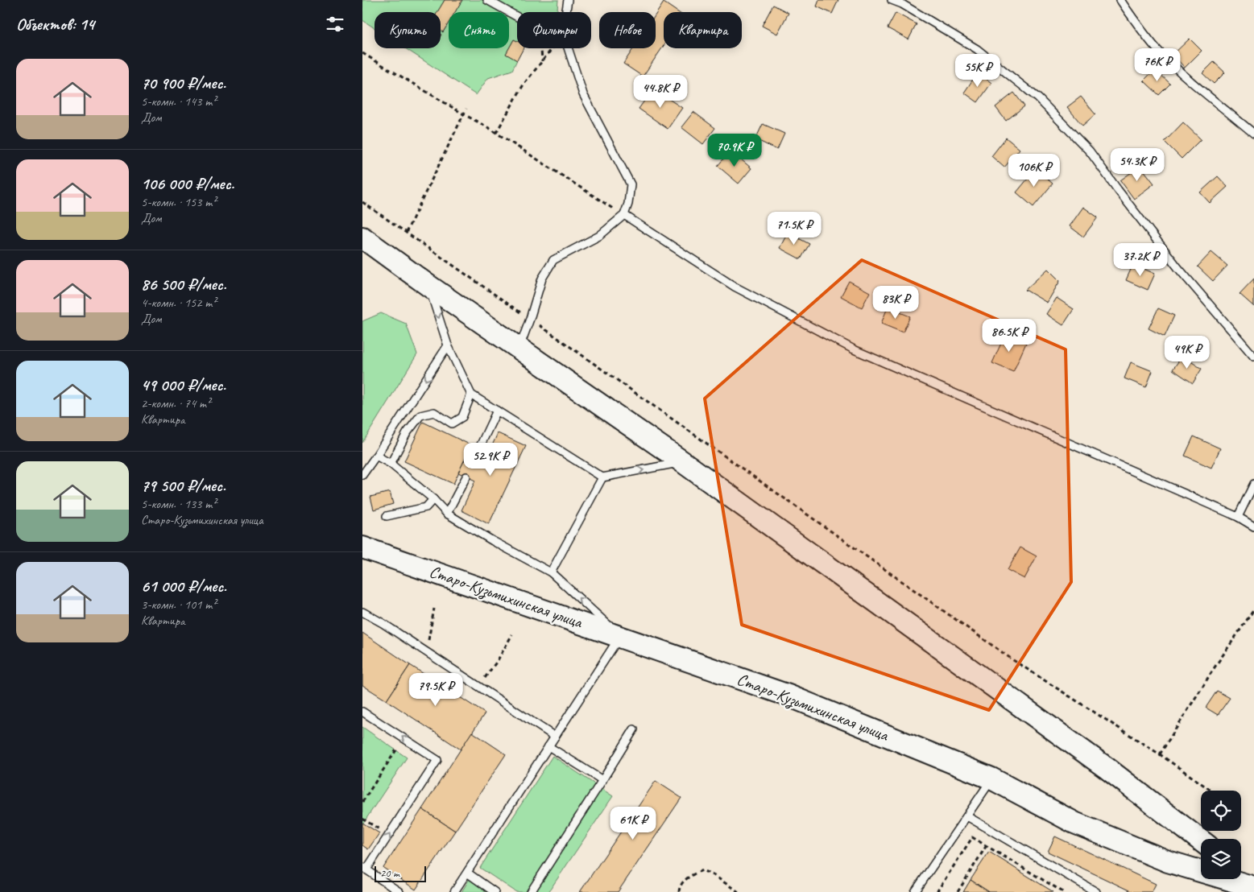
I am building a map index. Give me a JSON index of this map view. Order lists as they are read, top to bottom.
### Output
{
  "streets": {
    "main road": ["Старо-Кузьмихинская улица"]
  },
  "scale_bar": "20 m",
  "page": {
    "heading": "Объектов: 14",
    "chip": [
      "Купить",
      "Снять",
      "Фильтры",
      "Новое",
      "Квартира"
    ],
    "list": [
      {
        "name": "70 900 ₽/мес.",
        "note": "5-комн. · 143 m² · Дом"
      },
      {
        "name": "106 000 ₽/мес.",
        "note": "5-комн. · 153 m² · Дом"
      },
      {
        "name": "86 500 ₽/мес.",
        "note": "4-комн. · 152 m² · Дом"
      },
      {
        "name": "49 000 ₽/мес.",
        "note": "2-комн. · 74 m² · Квартира"
      },
      {
        "name": "79 500 ₽/мес.",
        "note": "5-комн. · 133 m² · Старо-Кузьмихинская улица"
      },
      {
        "name": "61 000 ₽/мес.",
        "note": "3-комн. · 101 m² · Квартира"
      }
    ],
    "price": [
      "76K ₽",
      "55K ₽",
      "44.8K ₽",
      "70.9K ₽",
      "54.3K ₽",
      "106K ₽",
      "71.5K ₽",
      "37.2K ₽",
      "83K ₽",
      "86.5K ₽",
      "49K ₽",
      "52.9K ₽",
      "79.5K ₽",
      "61K ₽"
    ],
    "scale": "20 m"
  }
}
